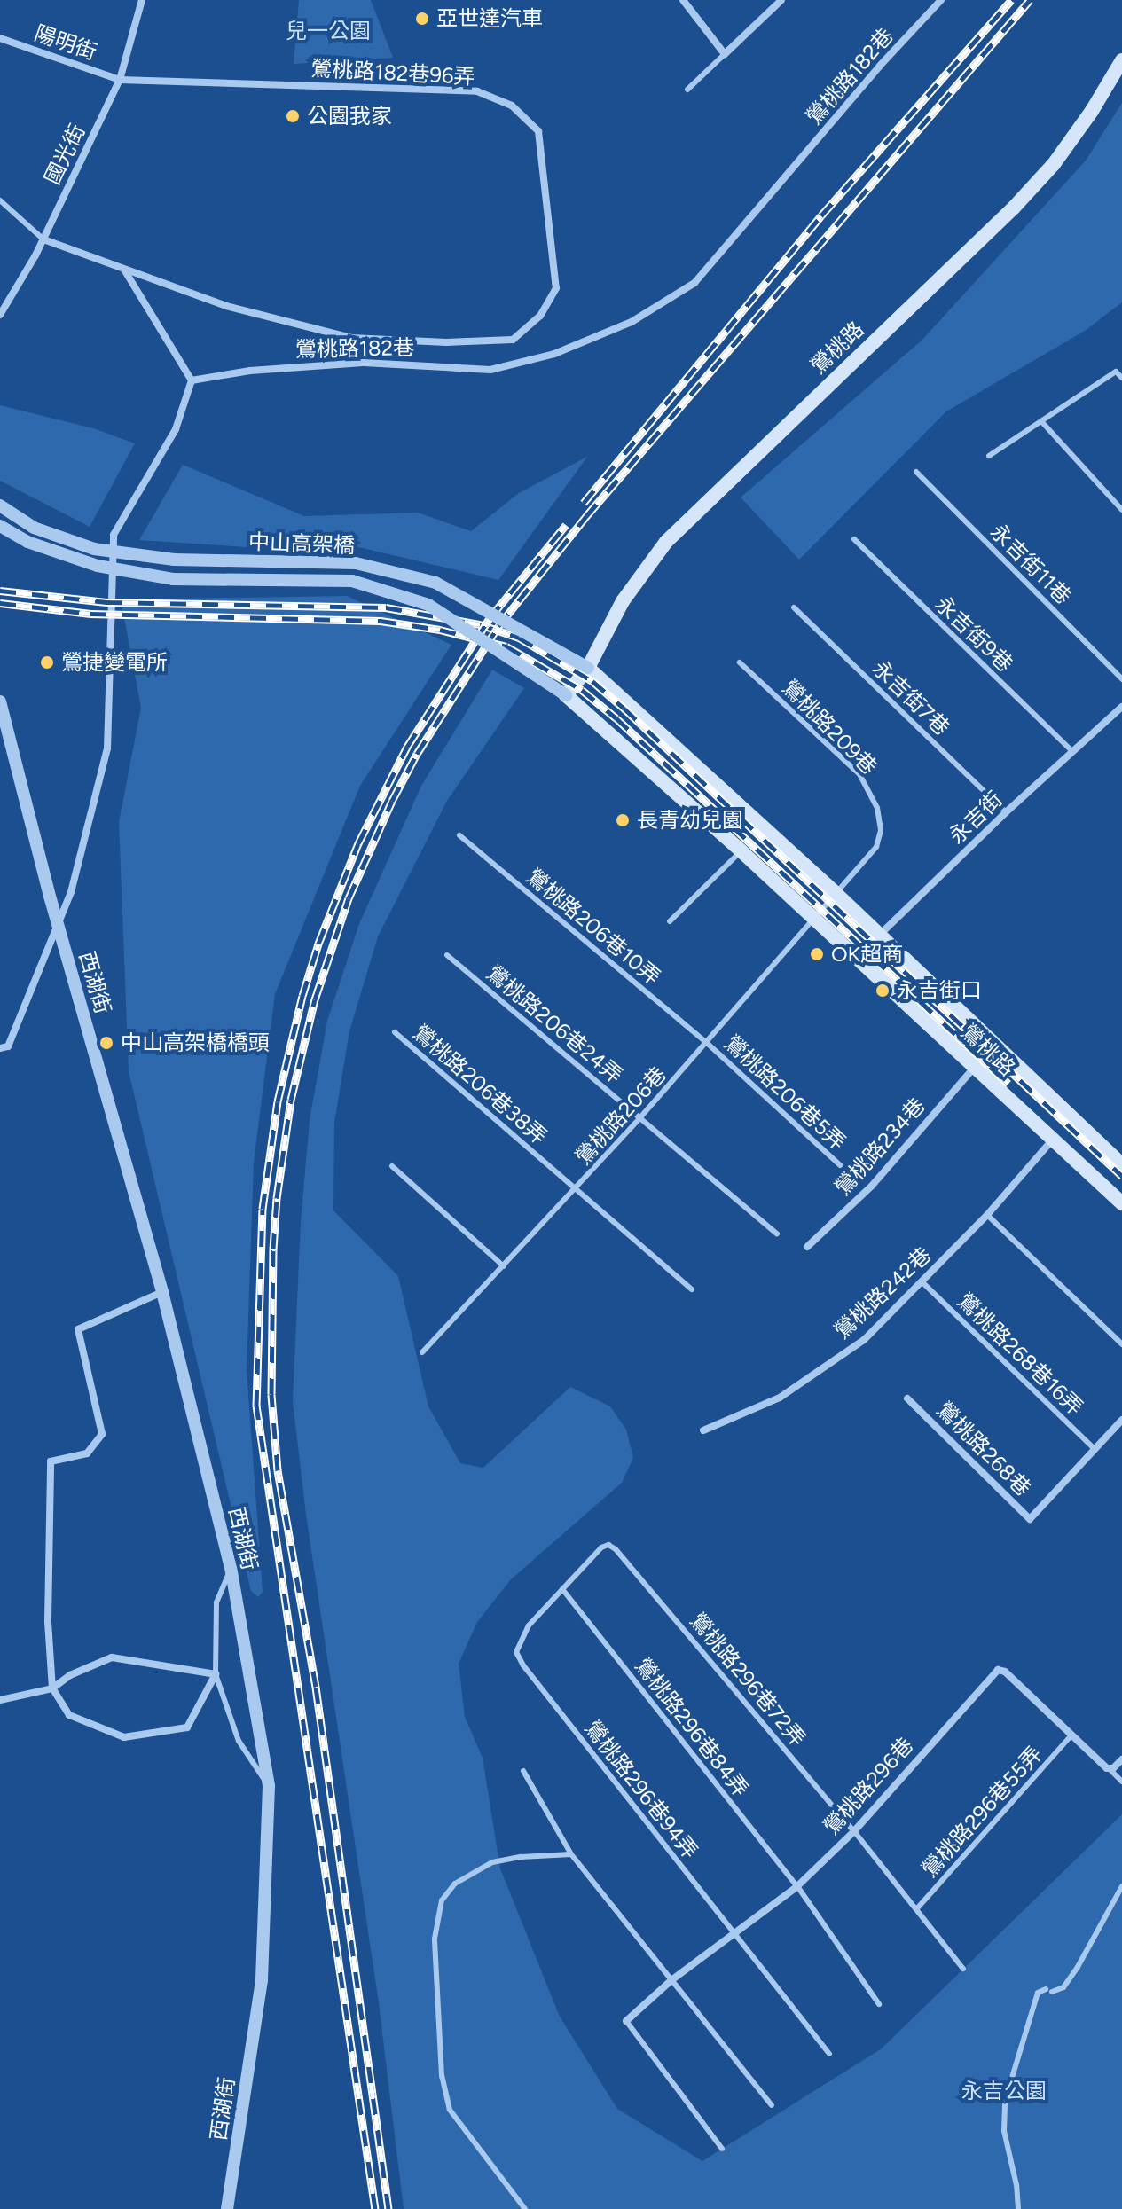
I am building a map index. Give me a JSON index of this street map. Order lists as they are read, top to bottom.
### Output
{
  "streets": {
    "main road": ["鶯桃路"],
    "street": [
      "陽明街",
      "鶯桃路182巷96弄",
      "鶯桃路182巷",
      "國光街",
      "中山高架橋",
      "永吉街",
      "西湖街",
      "鶯桃路234巷",
      "鶯桃路242巷",
      "鶯桃路268巷",
      "鶯桃路296巷"
    ],
    "lane": [
      "永吉街11巷",
      "永吉街9巷",
      "永吉街7巷",
      "鶯桃路209巷",
      "鶯桃路206巷10弄",
      "鶯桃路206巷24弄",
      "鶯桃路206巷38弄",
      "鶯桃路206巷5弄",
      "鶯桃路206巷",
      "鶯桃路268巷16弄",
      "鶯桃路296巷72弄",
      "鶯桃路296巷84弄",
      "鶯桃路296巷94弄",
      "鶯桃路296巷55弄"
    ]
  },
  "crossings": [
    ["陽明街", "鶯桃路182巷96弄"],
    ["陽明街", "國光街"],
    ["鶯桃路182巷96弄", "國光街"],
    ["鶯桃路", "中山高架橋"],
    ["鶯桃路", "鶯桃路209巷"],
    ["鶯桃路", "永吉街"],
    ["鶯桃路", "鶯桃路206巷"],
    ["鶯桃路", "鶯桃路234巷"],
    ["鶯桃路", "鶯桃路242巷"],
    ["永吉街9巷", "永吉街"],
    ["永吉街7巷", "永吉街"],
    ["鶯桃路209巷", "鶯桃路206巷"],
    ["鶯桃路206巷10弄", "鶯桃路206巷5弄"],
    ["鶯桃路206巷10弄", "鶯桃路206巷"],
    ["鶯桃路206巷24弄", "鶯桃路206巷"],
    ["鶯桃路206巷38弄", "鶯桃路206巷"],
    ["鶯桃路206巷5弄", "鶯桃路206巷"],
    ["鶯桃路242巷", "鶯桃路268巷16弄"],
    ["鶯桃路268巷16弄", "鶯桃路268巷"],
    ["鶯桃路296巷72弄", "鶯桃路296巷84弄"],
    ["鶯桃路296巷72弄", "鶯桃路296巷"],
    ["鶯桃路296巷72弄", "鶯桃路296巷94弄"],
    ["鶯桃路296巷72弄", "鶯桃路296巷55弄"],
    ["鶯桃路296巷84弄", "鶯桃路296巷"],
    ["鶯桃路296巷84弄", "鶯桃路296巷94弄"],
    ["鶯桃路296巷", "鶯桃路296巷94弄"],
    ["鶯桃路296巷", "鶯桃路296巷55弄"]
  ],
  "parks": ["兒一公園", "永吉公園"],
  "places": [
    "亞世達汽車",
    "公園我家",
    "鶯捷變電所",
    "長青幼兒園",
    "OK超商",
    "永吉街口",
    "中山高架橋橋頭"
  ]
}
